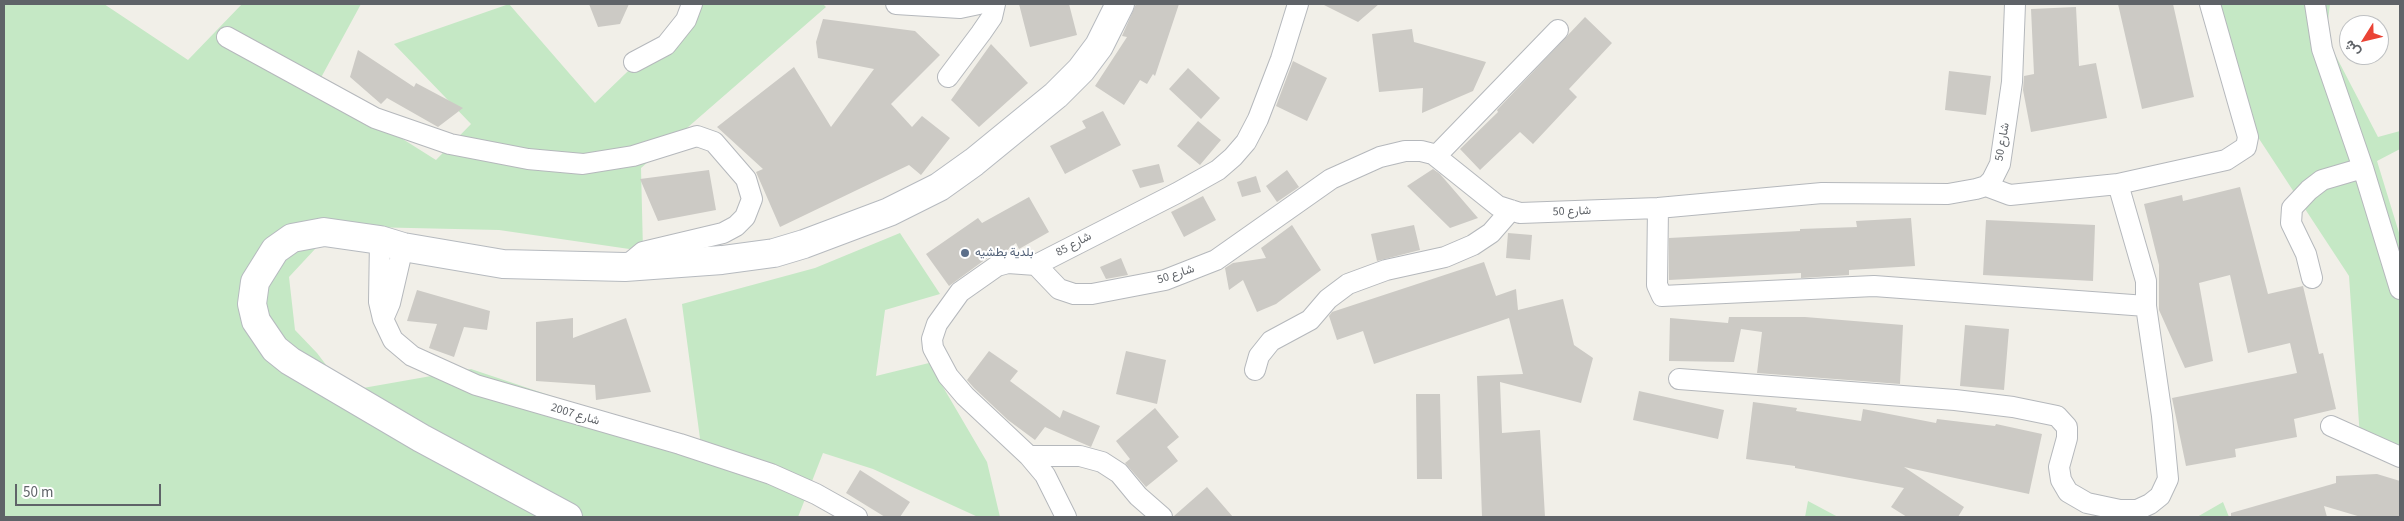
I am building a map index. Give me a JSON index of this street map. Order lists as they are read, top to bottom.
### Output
{
  "streets": {
    "street": ["شارع 50", "شارع 85", "شارع 2007"]
  },
  "crossings": [
    ["شارع 50", "شارع 85"]
  ],
  "places": ["بلدية بطشيه"],
  "scale_bar": "50 m",
  "north": "bottom left"
}
